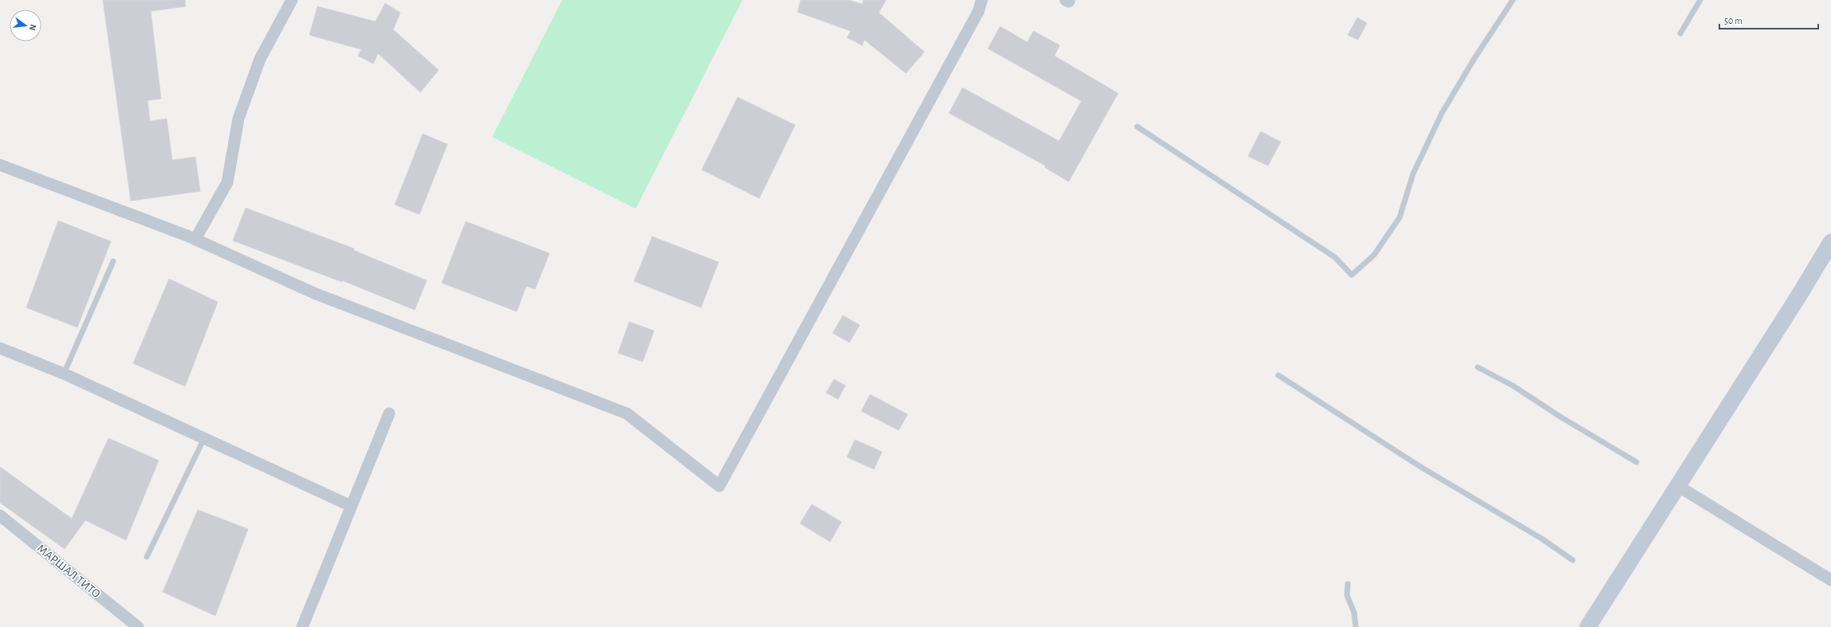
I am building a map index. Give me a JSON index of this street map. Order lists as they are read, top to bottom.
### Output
{
  "streets": {
    "street": ["МАРШАЛ ТИТО"]
  },
  "scale_bar": "50 m",
  "north": "right"
}
